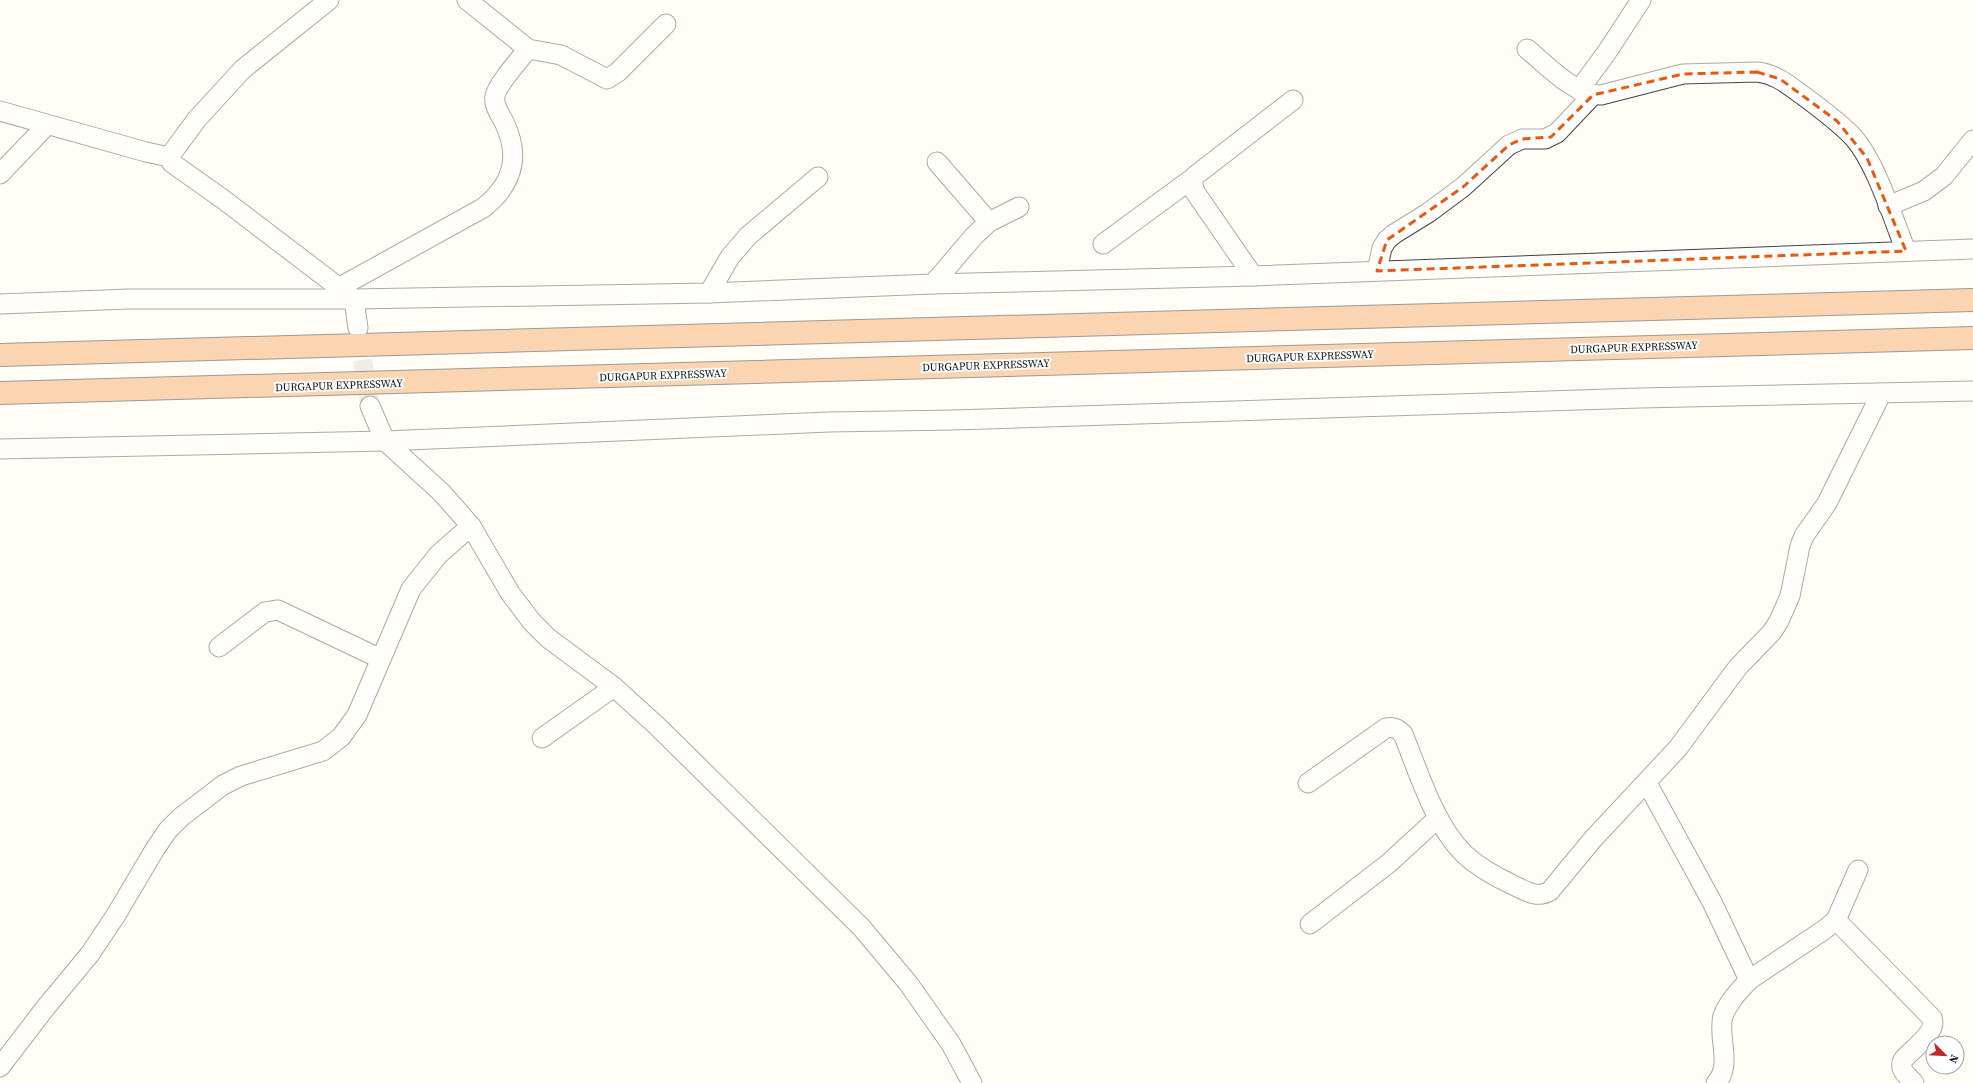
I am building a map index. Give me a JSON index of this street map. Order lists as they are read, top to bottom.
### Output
{
  "streets": {
    "highway": ["DURGAPUR EXPRESSWAY"]
  },
  "north": "bottom right"
}
